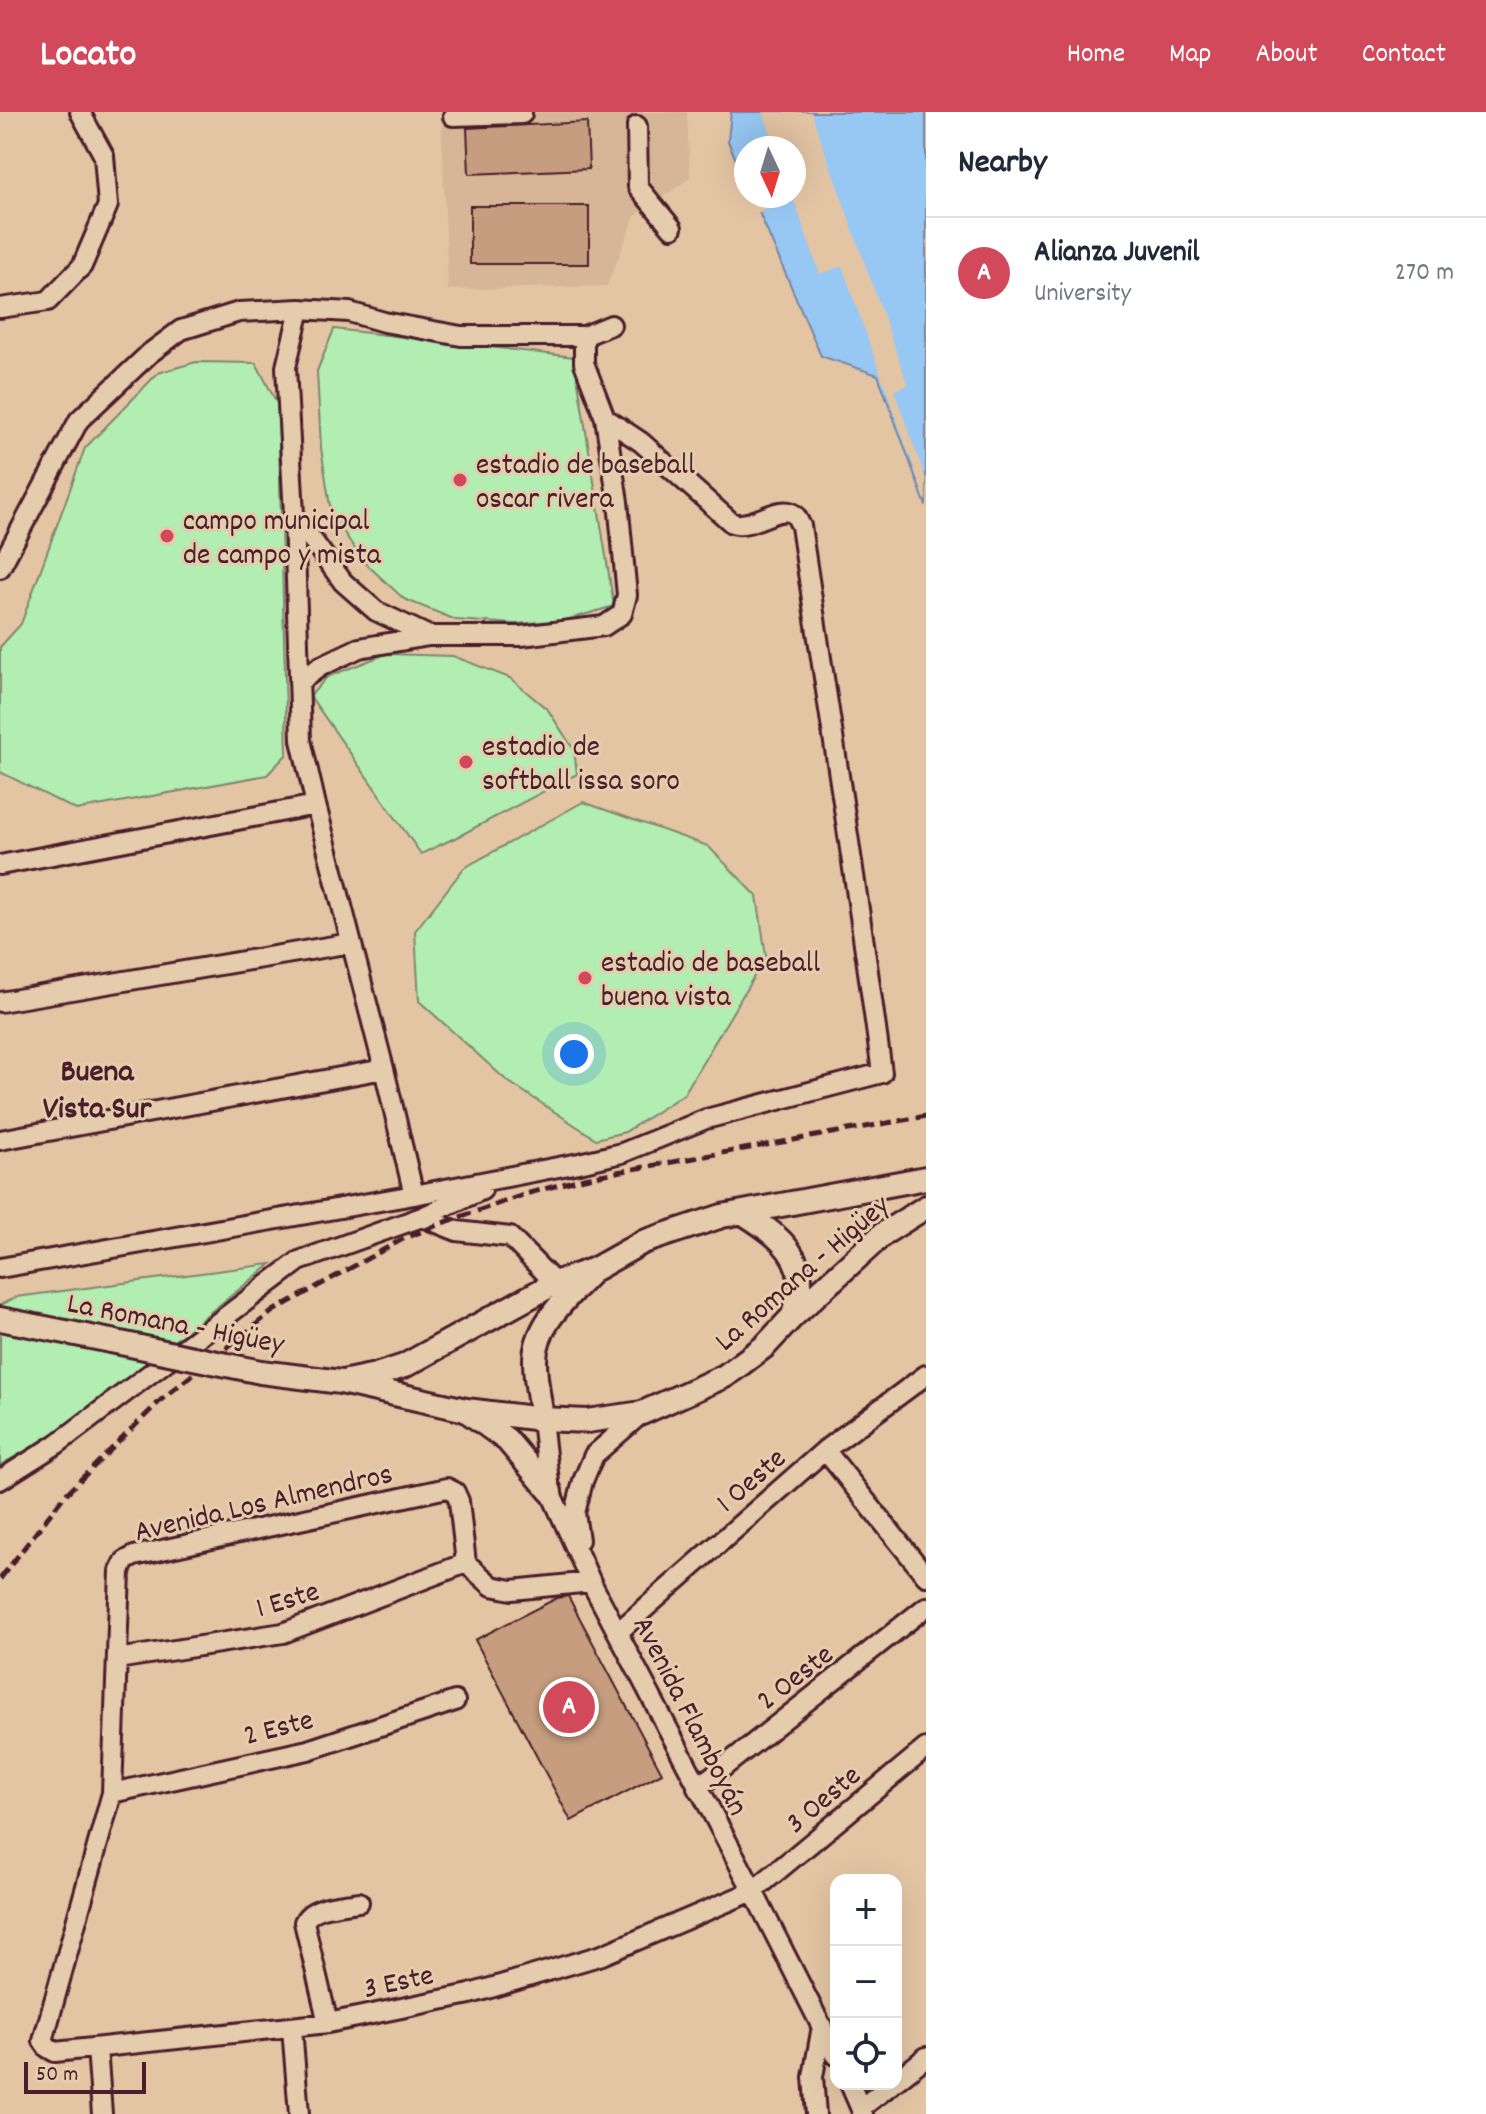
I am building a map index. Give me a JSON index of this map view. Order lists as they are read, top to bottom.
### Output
{
  "streets": {
    "main road": ["La Romana - Higüey"],
    "street": [
      "1 Oeste",
      "Avenida Los Almendros",
      "1 Este",
      "2 Oeste",
      "Avenida Flamboyán",
      "2 Este",
      "3 Oeste",
      "3 Este"
    ]
  },
  "crossings": [
    ["La Romana - Higüey", "Avenida Flamboyán"],
    ["1 Oeste", "Avenida Flamboyán"],
    ["Avenida Los Almendros", "1 Este"],
    ["Avenida Los Almendros", "2 Este"],
    ["Avenida Los Almendros", "3 Este"],
    ["2 Oeste", "Avenida Flamboyán"],
    ["Avenida Flamboyán", "3 Oeste"],
    ["Avenida Flamboyán", "3 Este"],
    ["3 Oeste", "3 Este"]
  ],
  "districts": ["Buena Vista Sur"],
  "places": [
    "estadio de baseball oscar rivera",
    "campo municipal de campo y mista",
    "estadio de softball issa soro",
    "estadio de baseball buena vista"
  ],
  "scale_bar": "50 m",
  "north": "bottom",
  "page": {
    "header": "Locato",
    "nav": [
      "Home",
      "Map",
      "About",
      "Contact"
    ],
    "heading": "Nearby",
    "list": [
      {
        "mark": "A",
        "name": "Alianza Juvenil",
        "note": "University",
        "value": "270 m"
      }
    ],
    "pins": "A",
    "map_buttons": ["+", "−"],
    "scale": "50 m"
  }
}
